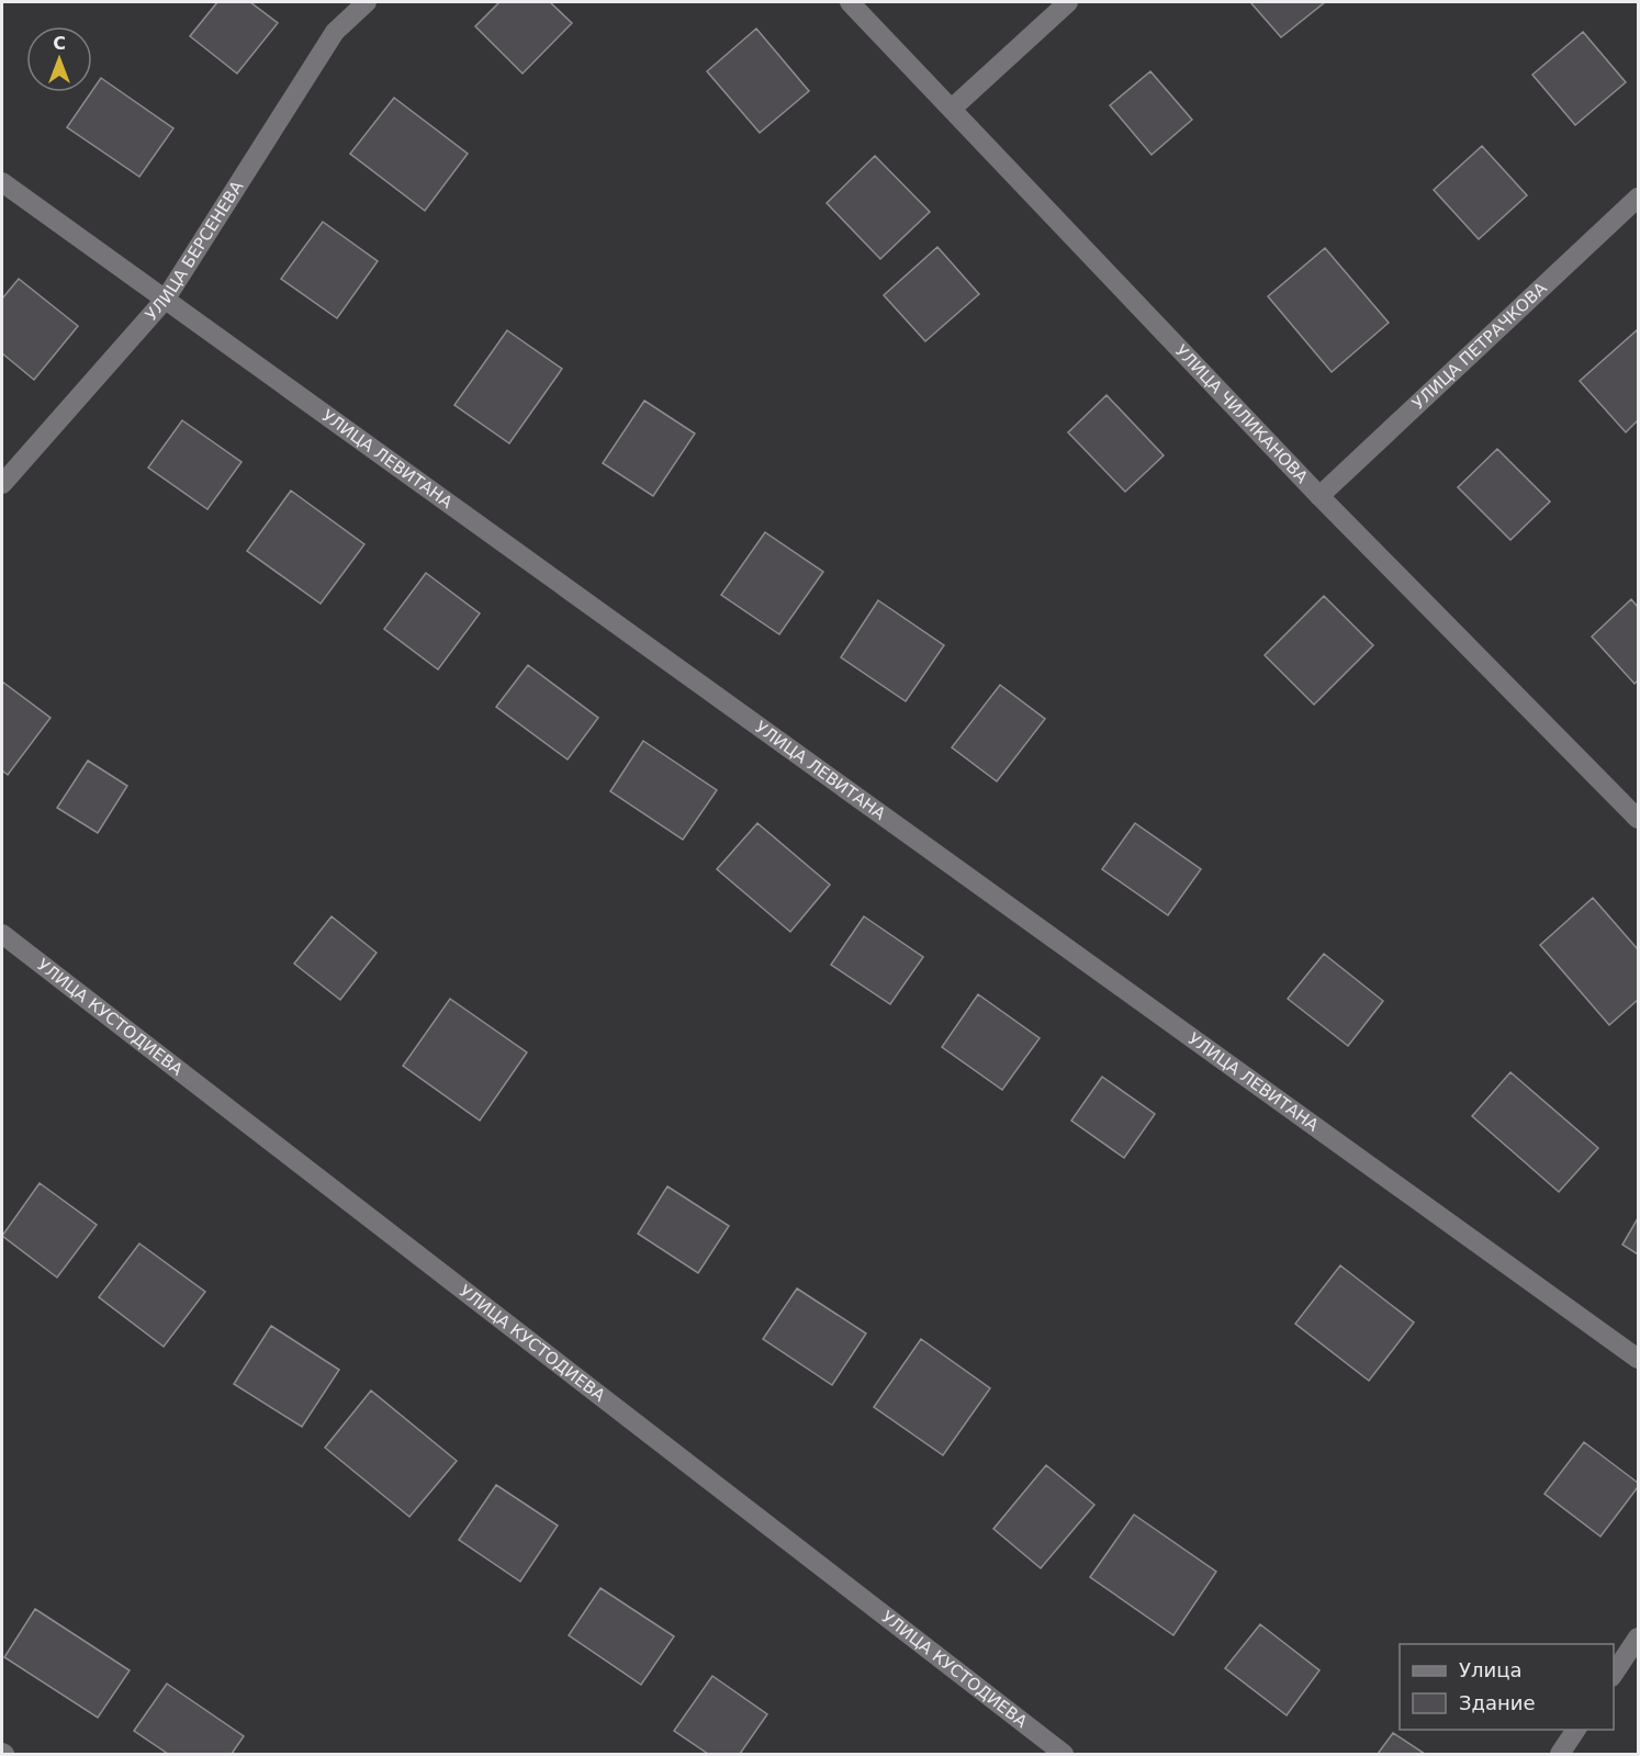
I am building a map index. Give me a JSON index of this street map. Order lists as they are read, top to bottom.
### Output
{
  "streets": {
    "street": [
      "УЛИЦА БЕРСЕНЕВА",
      "УЛИЦА ПЕТРАЧКОВА",
      "УЛИЦА ЧИЛИКАНОВА",
      "УЛИЦА ЛЕВИТАНА",
      "УЛИЦА КУСТОДИЕВА"
    ]
  },
  "crossings": [
    ["УЛИЦА БЕРСЕНЕВА", "УЛИЦА ЛЕВИТАНА"],
    ["УЛИЦА ПЕТРАЧКОВА", "УЛИЦА ЧИЛИКАНОВА"]
  ],
  "legend": ["Улица", "Здание"],
  "north": "top"
}
